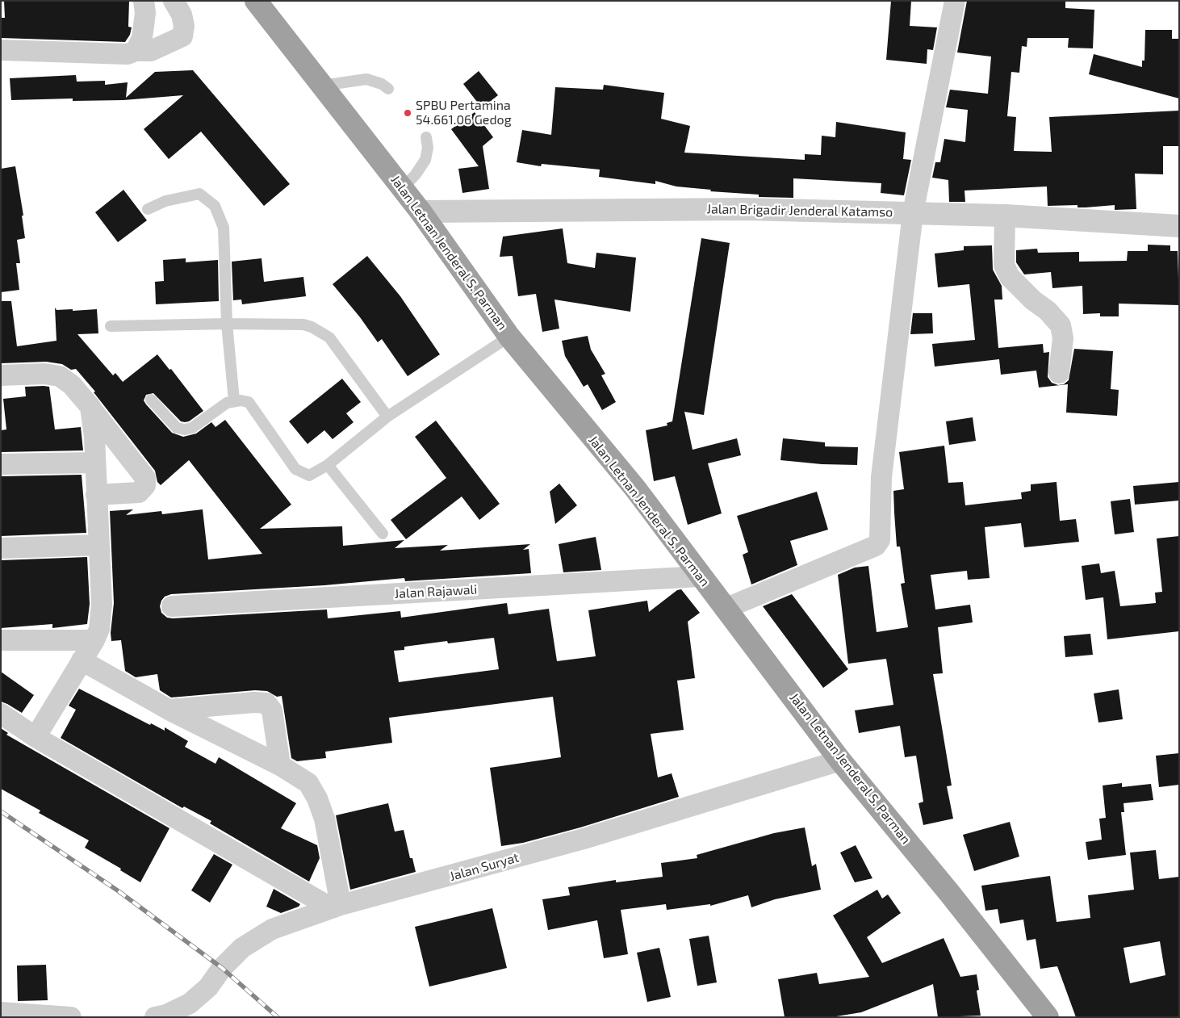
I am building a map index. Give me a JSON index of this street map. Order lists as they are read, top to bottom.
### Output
{
  "streets": {
    "highway": ["Jalan Letnan Jenderal S. Parman"],
    "street": ["Jalan Brigadir Jenderal Katamso", "Jalan Rajawali", "Jalan Suryat"]
  },
  "crossings": [
    ["Jalan Brigadir Jenderal Katamso", "Jalan Letnan Jenderal S. Parman"],
    ["Jalan Letnan Jenderal S. Parman", "Jalan Rajawali"],
    ["Jalan Letnan Jenderal S. Parman", "Jalan Suryat"]
  ],
  "places": ["SPBU Pertamina 54.661.06 Gedog"]
}
